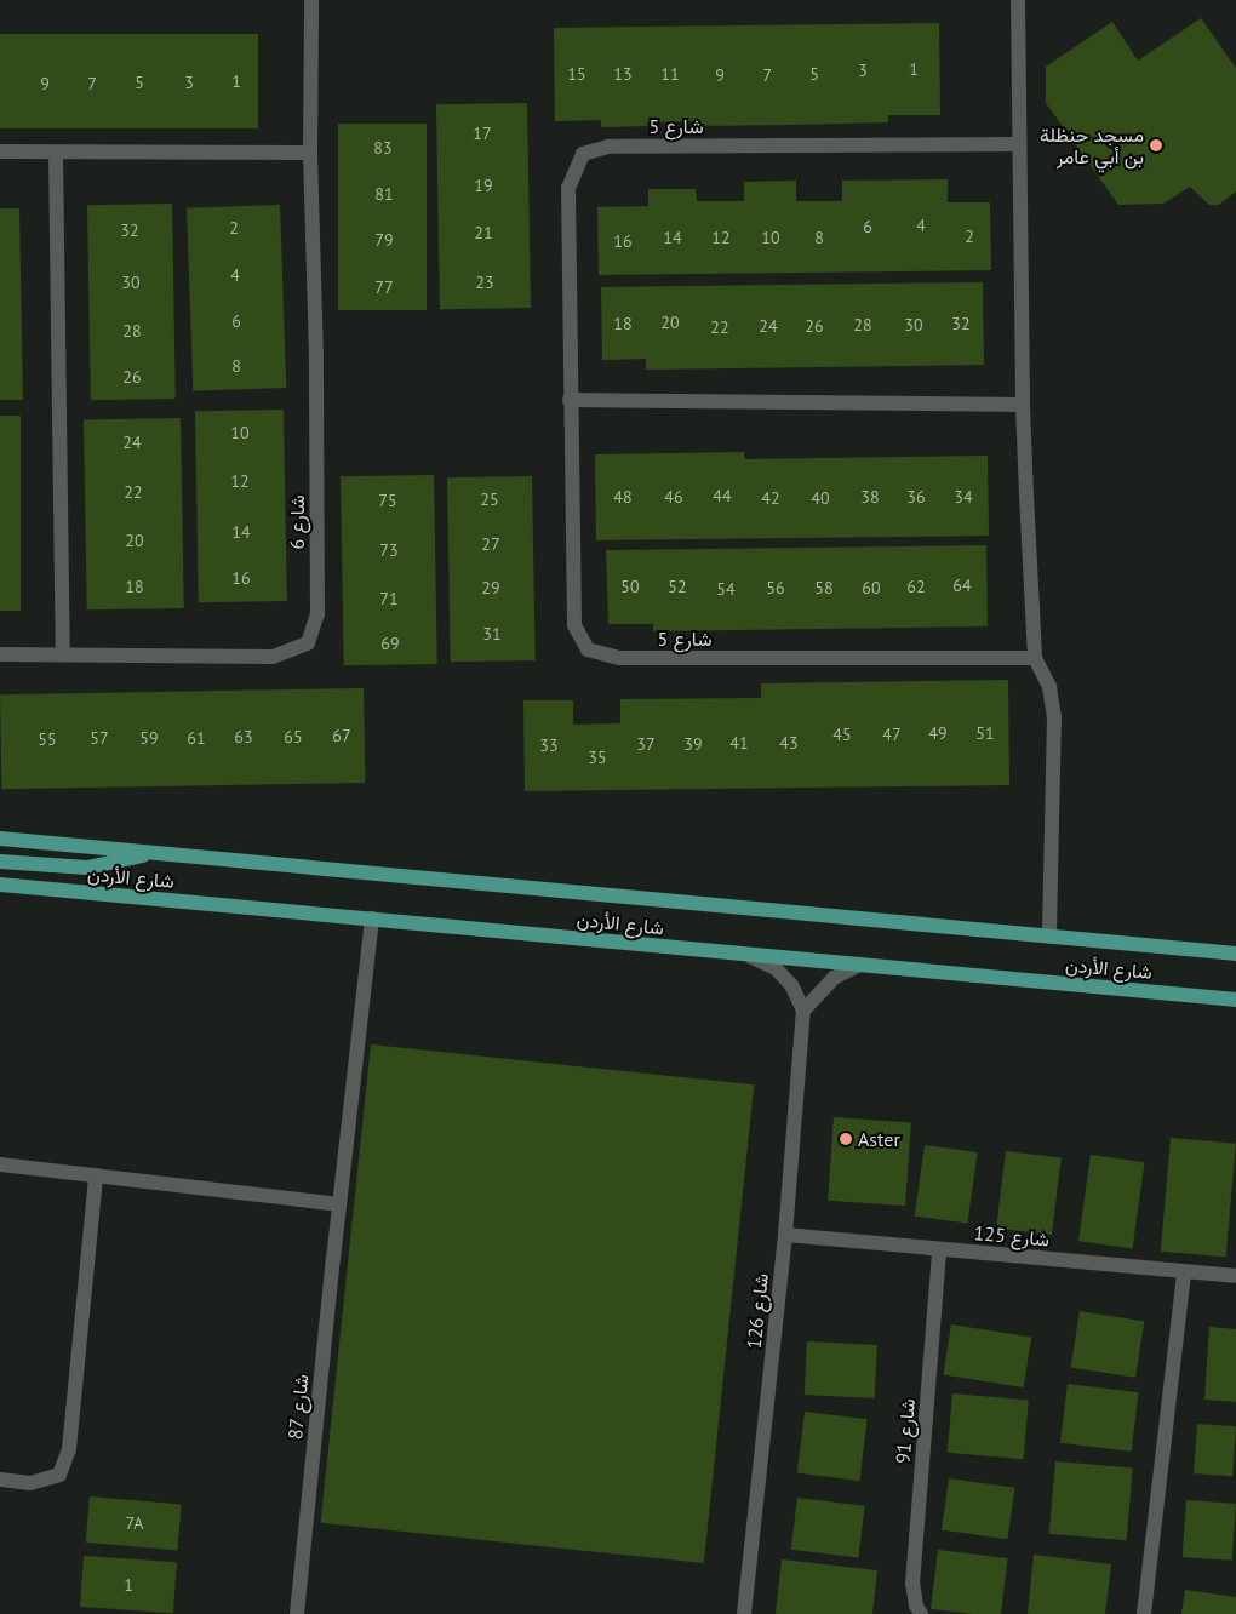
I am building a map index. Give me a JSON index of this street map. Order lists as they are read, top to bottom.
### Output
{
  "streets": {
    "main road": ["شارع الأردن"],
    "street": [
      "شارع 5",
      "شارع 6",
      "شارع 125",
      "شارع 126",
      "شارع 87",
      "شارع 91"
    ]
  },
  "crossings": [
    ["شارع الأردن", "شارع 87"],
    ["شارع 125", "شارع 126"],
    ["شارع 125", "شارع 91"]
  ],
  "places": ["مسجد حنظلة بن أبي عامر", "Aster"],
  "house_numbers": [
    "1",
    "3",
    "15",
    "13",
    "11",
    "5",
    "9",
    "7",
    "1",
    "5",
    "3",
    "9",
    "7",
    "17",
    "83",
    "19",
    "81",
    "4",
    "6",
    "2",
    "32",
    "21",
    "2",
    "14",
    "12",
    "10",
    "8",
    "79",
    "16",
    "4",
    "30",
    "23",
    "77",
    "6",
    "20",
    "18",
    "32",
    "28",
    "30",
    "24",
    "26",
    "22",
    "28",
    "8",
    "26",
    "10",
    "24",
    "12",
    "22",
    "44",
    "48",
    "46",
    "38",
    "36",
    "34",
    "42",
    "40",
    "25",
    "75",
    "14",
    "20",
    "27",
    "73",
    "16",
    "64",
    "18",
    "50",
    "52",
    "62",
    "29",
    "56",
    "58",
    "60",
    "54",
    "71",
    "31",
    "69",
    "49",
    "51",
    "45",
    "47",
    "67",
    "63",
    "65",
    "57",
    "59",
    "61",
    "55",
    "41",
    "43",
    "37",
    "39",
    "33",
    "35",
    "7A",
    "1"
  ]
}
